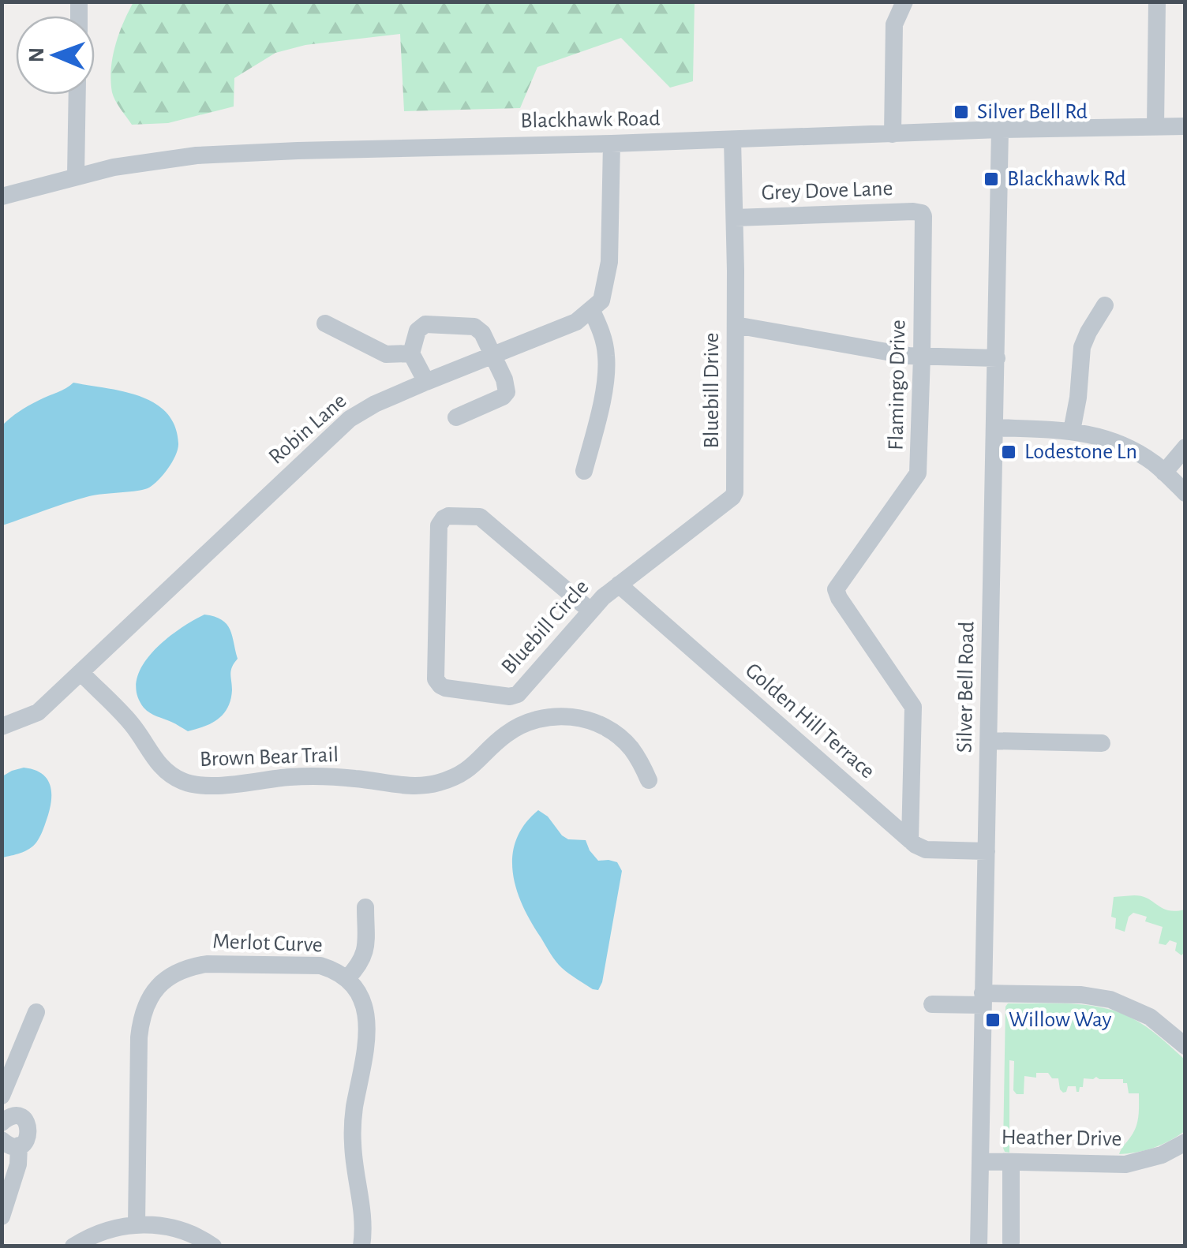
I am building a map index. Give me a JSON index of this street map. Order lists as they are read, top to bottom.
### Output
{
  "streets": {
    "street": [
      "Blackhawk Road",
      "Grey Dove Lane",
      "Flamingo Drive",
      "Bluebill Drive",
      "Robin Lane",
      "Bluebill Circle",
      "Silver Bell Road",
      "Golden Hill Terrace",
      "Brown Bear Trail",
      "Merlot Curve",
      "Heather Drive"
    ]
  },
  "crossings": [
    ["Blackhawk Road", "Bluebill Drive"],
    ["Blackhawk Road", "Silver Bell Road"],
    ["Grey Dove Lane", "Flamingo Drive"],
    ["Grey Dove Lane", "Bluebill Drive"],
    ["Flamingo Drive", "Golden Hill Terrace"],
    ["Bluebill Drive", "Bluebill Circle"],
    ["Bluebill Drive", "Golden Hill Terrace"],
    ["Robin Lane", "Brown Bear Trail"],
    ["Bluebill Circle", "Golden Hill Terrace"],
    ["Silver Bell Road", "Golden Hill Terrace"],
    ["Silver Bell Road", "Heather Drive"]
  ],
  "places": {
    "transit": [
      "Silver Bell Rd",
      "Blackhawk Rd",
      "Lodestone Ln",
      "Willow Way"
    ]
  },
  "north": "left"
}
